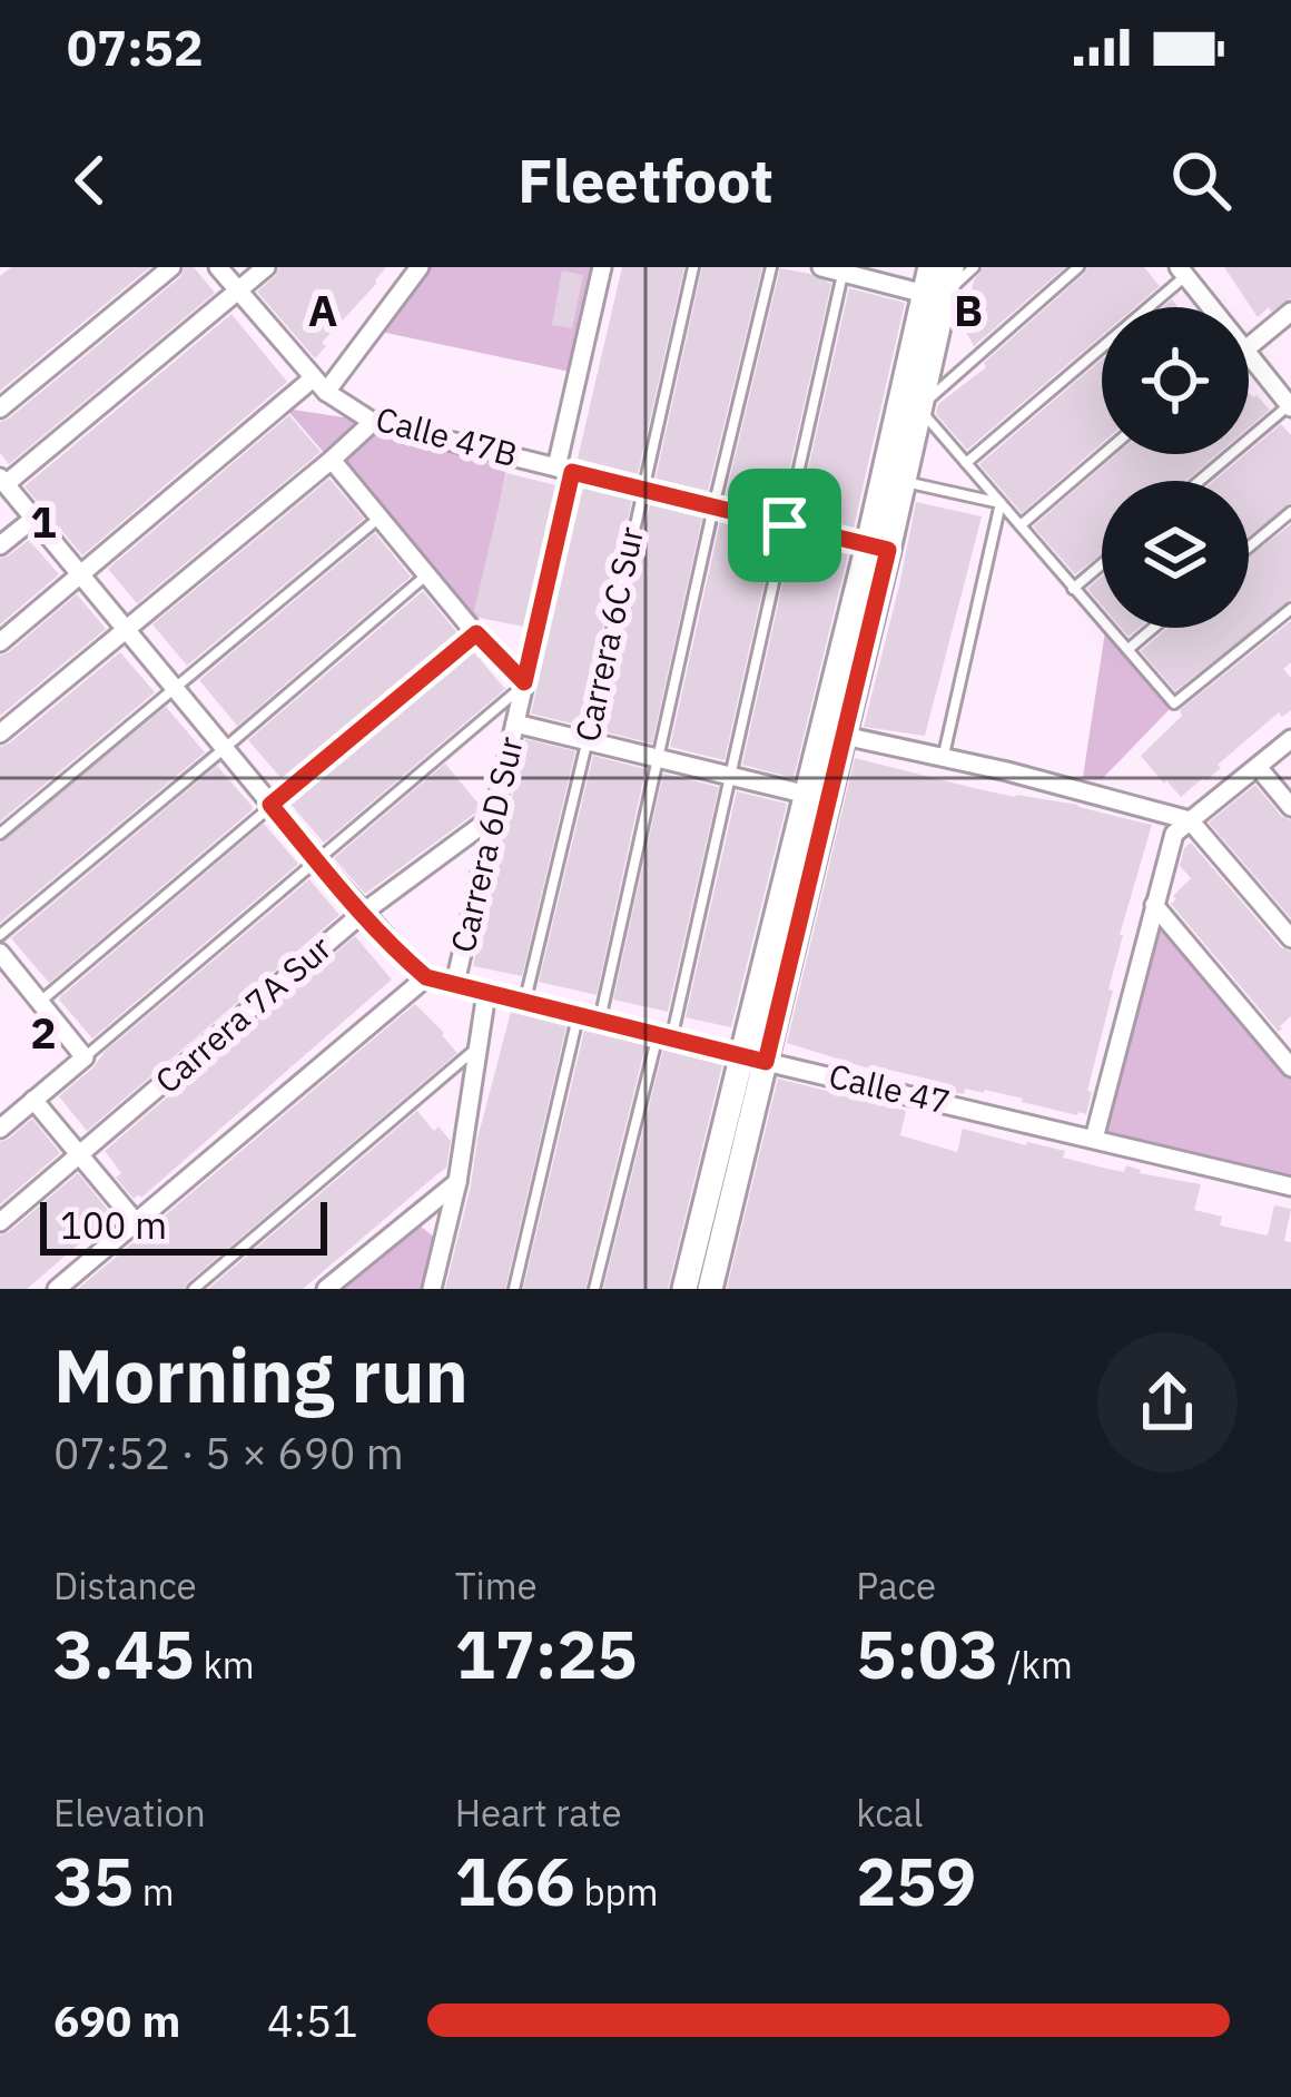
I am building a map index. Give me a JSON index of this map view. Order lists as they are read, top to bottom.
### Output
{
  "streets": {
    "street": [
      "Calle 47B",
      "Carrera 6D Sur",
      "Carrera 7A Sur",
      "Calle 47"
    ],
    "lane": ["Carrera 6C Sur"]
  },
  "crossings": [
    ["Calle 47B", "Carrera 6C Sur"],
    ["Calle 47B", "Carrera 6D Sur"],
    ["Carrera 6C Sur", "Calle 47"],
    ["Carrera 6D Sur", "Carrera 7A Sur"],
    ["Carrera 6D Sur", "Calle 47"]
  ],
  "scale_bar": "100 m",
  "page": {
    "status": "07:52",
    "header": "Fleetfoot",
    "scale": "100 m",
    "heading": ["Morning run", "07:52 · 5 × 690 m"],
    "stats": [
      ["Distance", "3.45 km"],
      ["Time", "17:25"],
      ["Pace", "5:03 /km"],
      ["Elevation", "35 m"],
      ["Heart rate", "166 bpm"],
      ["kcal", "259"]
    ],
    "list": [
      {
        "name": "690 m",
        "note": "4:51"
      }
    ]
  },
  "grid": {
    "columns": ["A", "B"],
    "rows": ["1", "2"]
  }
}
